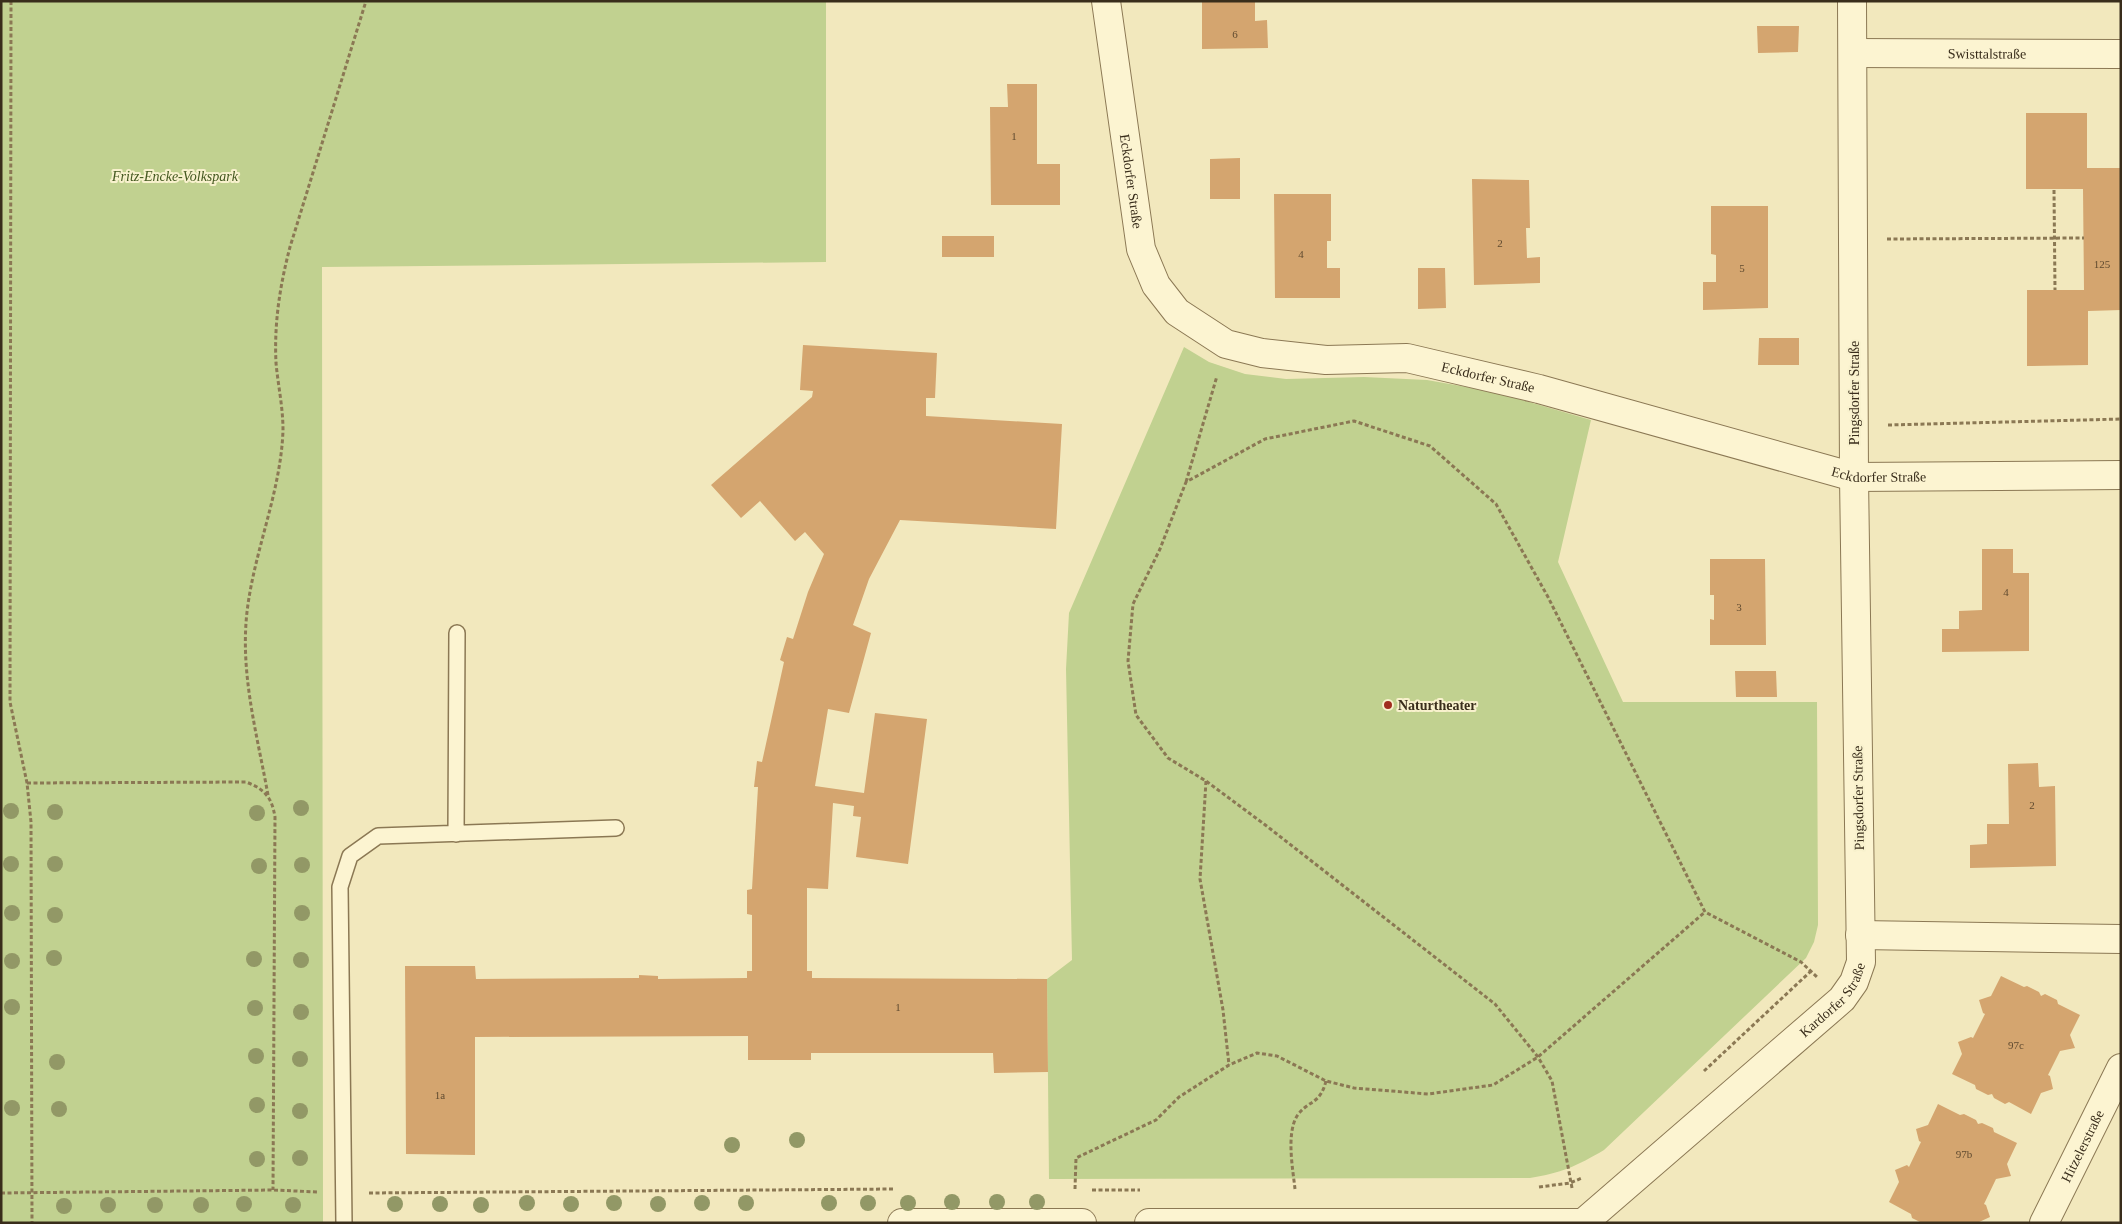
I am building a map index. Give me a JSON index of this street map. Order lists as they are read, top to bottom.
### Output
{
  "streets": {
    "street": [
      "Swisttalstraße",
      "Eckdorfer Straße",
      "Pingsdorfer Straße",
      "Kardorfer Straße",
      "Hitzelerstraße"
    ]
  },
  "crossings": [
    ["Swisttalstraße", "Pingsdorfer Straße"],
    ["Eckdorfer Straße", "Pingsdorfer Straße"],
    ["Pingsdorfer Straße", "Kardorfer Straße"]
  ],
  "parks": ["Fritz-Encke-Volkspark"],
  "places": ["Naturtheater"],
  "house_numbers": [
    "6",
    "1",
    "2",
    "4",
    "125",
    "5",
    "4",
    "3",
    "2",
    "1",
    "97c",
    "1a",
    "97b"
  ]
}
